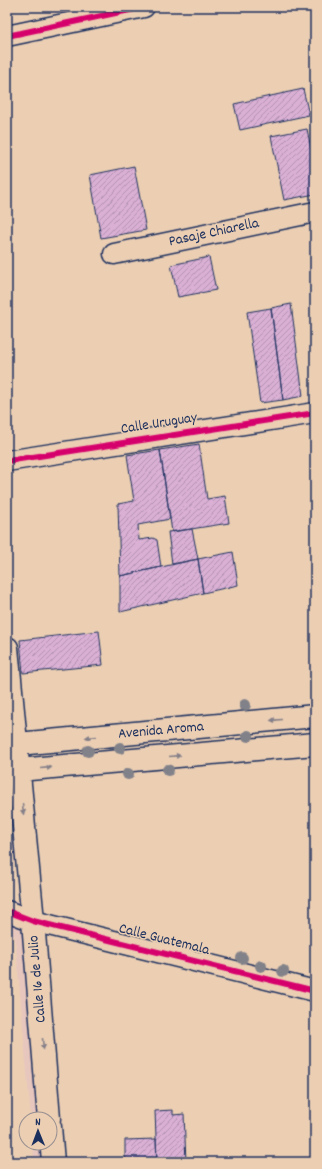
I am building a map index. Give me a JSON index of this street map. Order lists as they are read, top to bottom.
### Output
{
  "streets": {
    "main road": ["Avenida Aroma", "Calle 16 de Julio"],
    "street": ["Pasaje Chiarella", "Calle Uruguay", "Calle Guatemala"]
  },
  "crossings": [
    ["Avenida Aroma", "Calle 16 de Julio"],
    ["Calle Guatemala", "Calle 16 de Julio"]
  ],
  "one_way": ["Calle 16 de Julio"],
  "north": "top"
}
